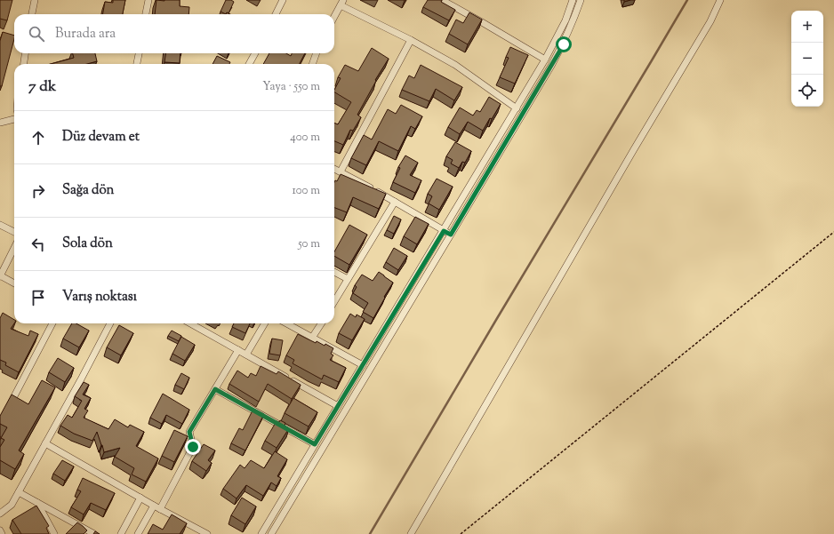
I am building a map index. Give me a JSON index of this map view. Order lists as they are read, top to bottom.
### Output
{
  "page": {
    "map_buttons": ["+", "−"],
    "search": "Burada ara",
    "heading": ["7 dk", "Yaya · 550 m"],
    "list": [
      ["Düz devam et", "400 m"],
      ["Sağa dön", "100 m"],
      ["Sola dön", "50 m"],
      "Varış noktası"
    ]
  }
}
